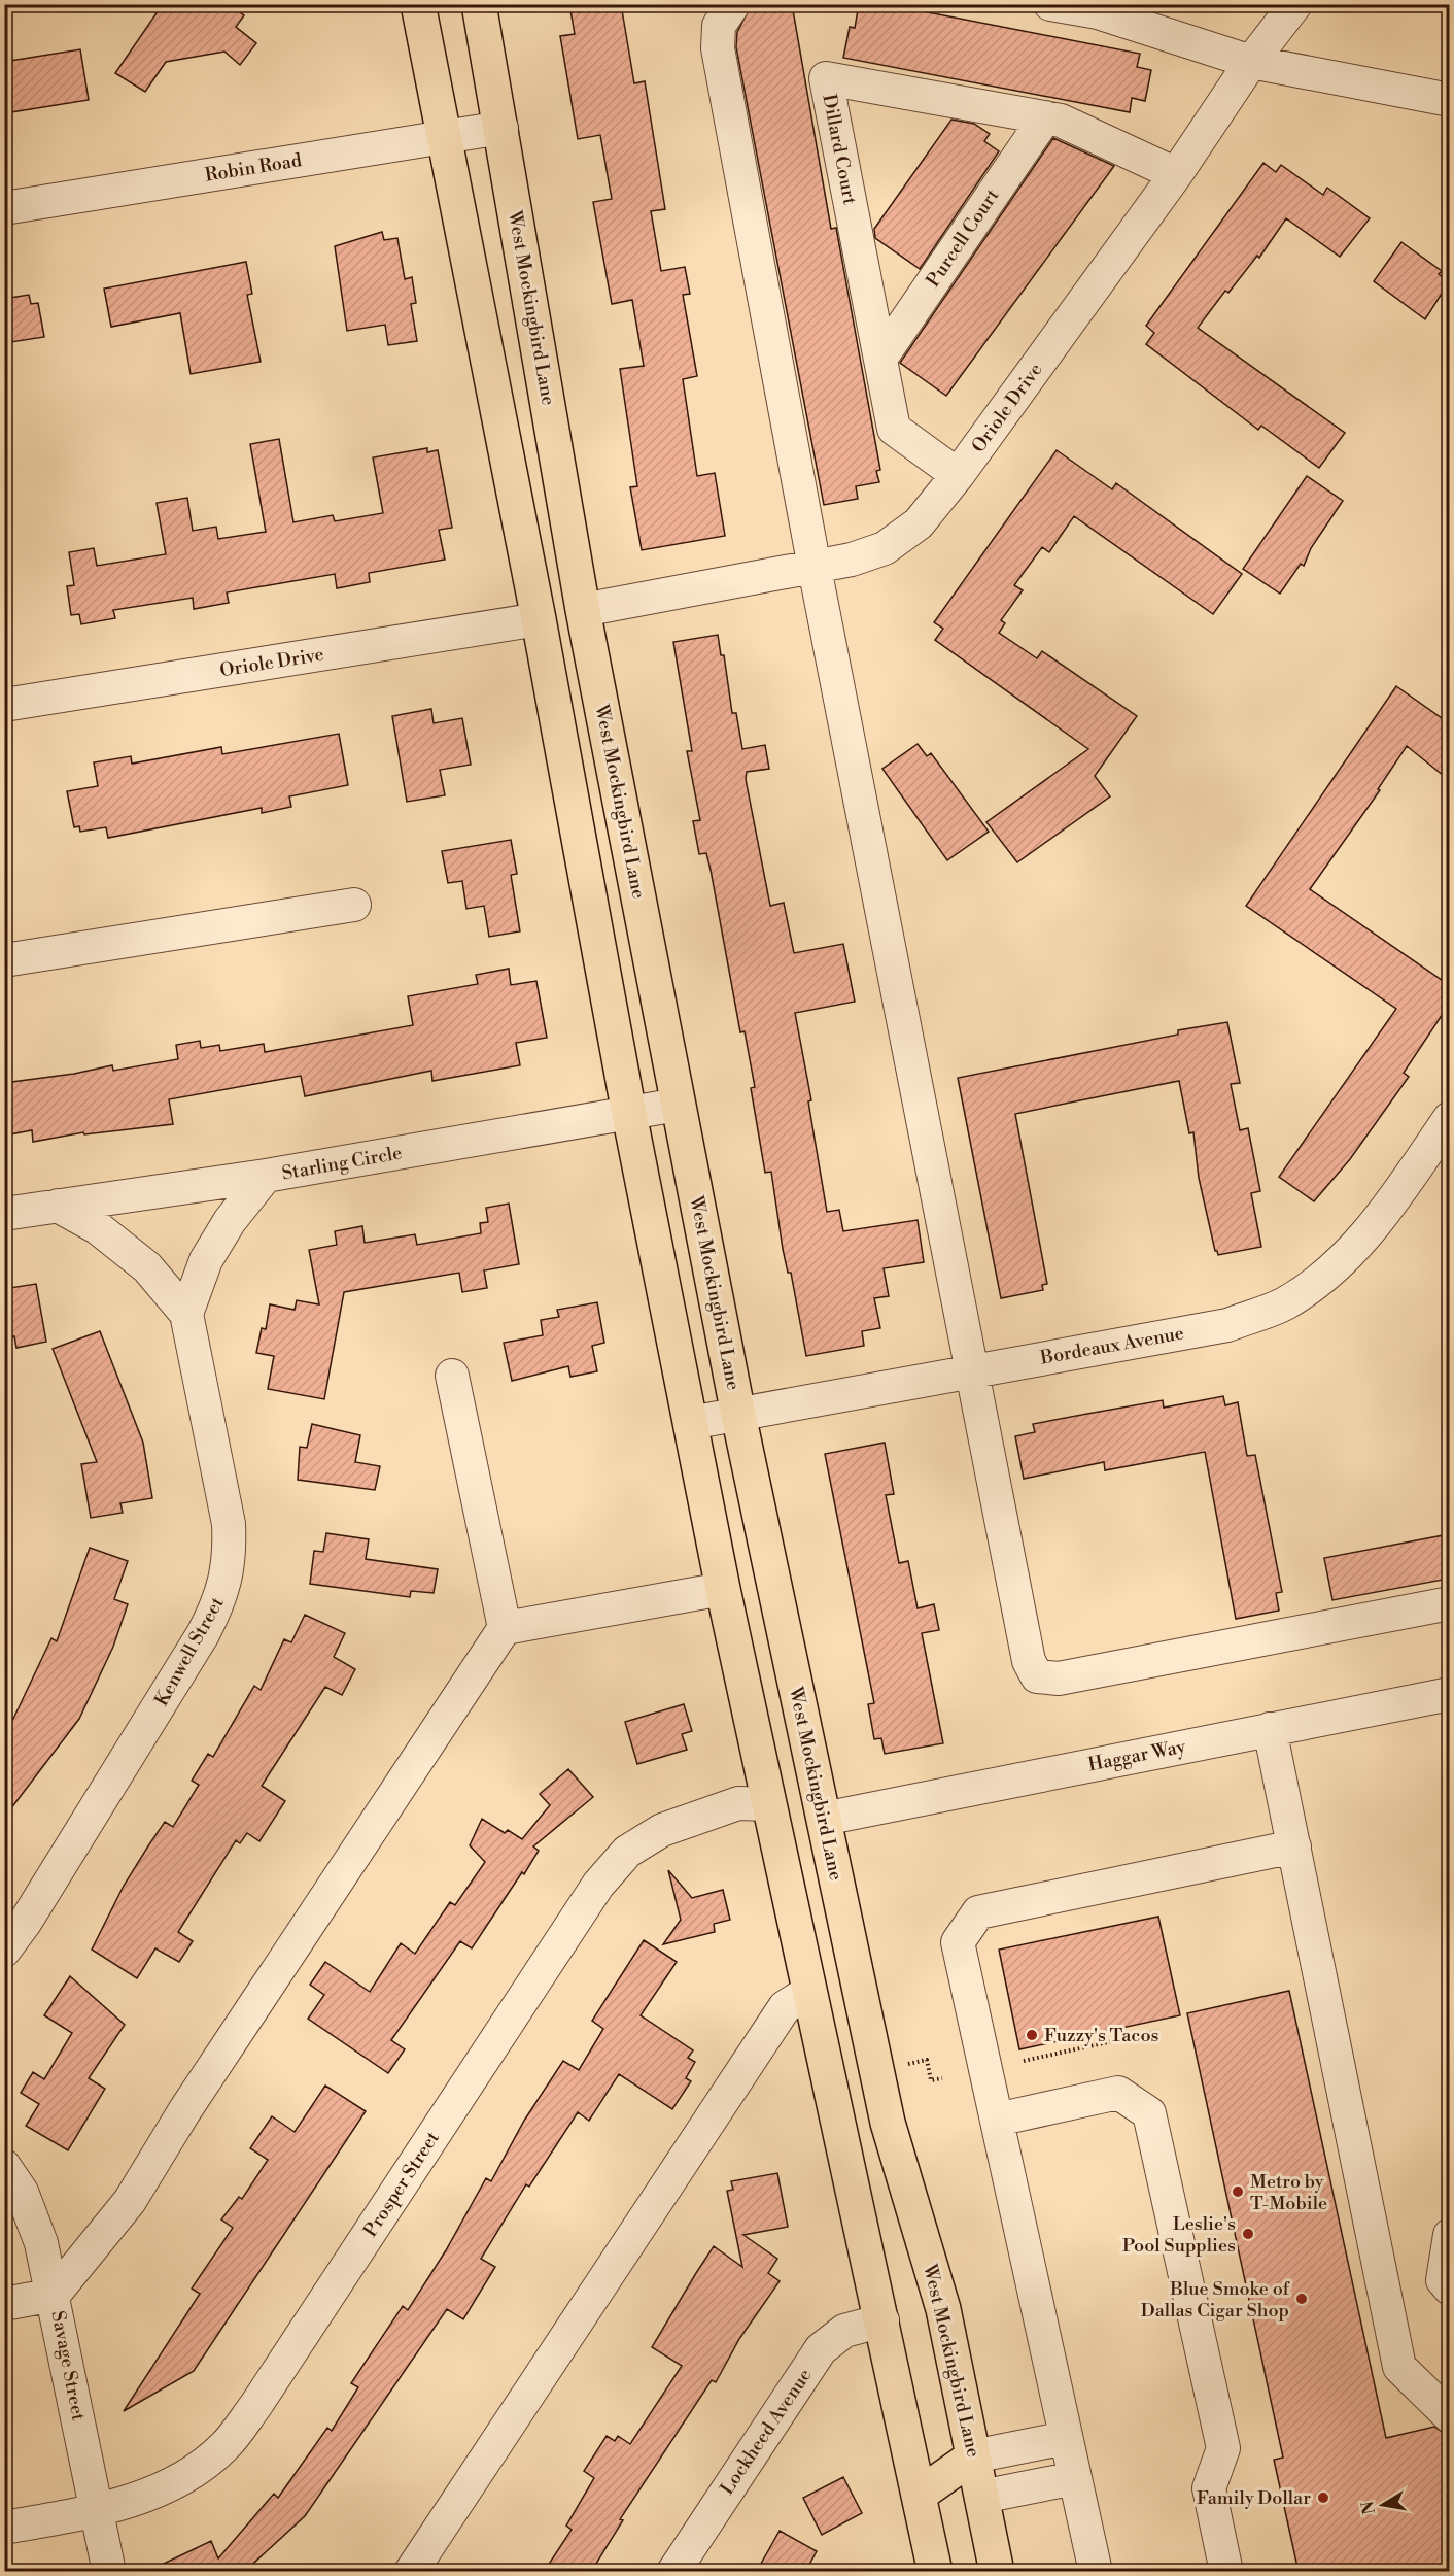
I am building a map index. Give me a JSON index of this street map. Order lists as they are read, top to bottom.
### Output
{
  "streets": {
    "main road": ["West Mockingbird Lane"],
    "street": [
      "Dillard Court",
      "Robin Road",
      "Purcell Court",
      "Oriole Drive",
      "Starling Circle",
      "Bordeaux Avenue",
      "Kenwell Street",
      "Haggar Way",
      "Prosper Street",
      "Savage Street",
      "Lockheed Avenue"
    ]
  },
  "crossings": [
    ["Dillard Court", "Purcell Court"],
    ["Dillard Court", "Oriole Drive"],
    ["Robin Road", "West Mockingbird Lane"],
    ["West Mockingbird Lane", "Oriole Drive"],
    ["West Mockingbird Lane", "Starling Circle"],
    ["West Mockingbird Lane", "Bordeaux Avenue"],
    ["West Mockingbird Lane", "Haggar Way"],
    ["Starling Circle", "Kenwell Street"],
    ["Prosper Street", "Savage Street"]
  ],
  "places": [
    "Fuzzy's Tacos",
    "Metro by T-Mobile",
    "Leslie's Pool Supplies",
    "Blue Smoke of Dallas Cigar Shop",
    "Family Dollar"
  ],
  "north": "left"
}
